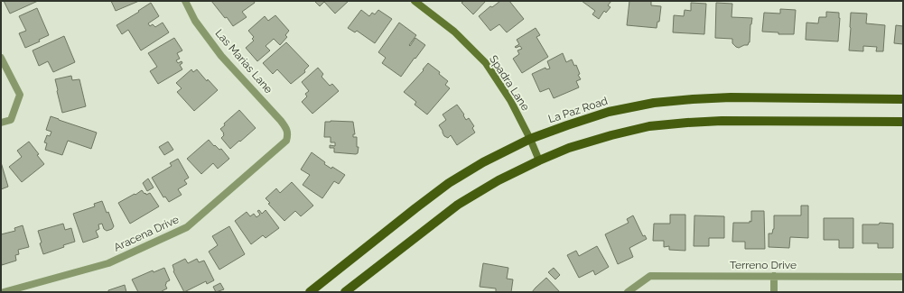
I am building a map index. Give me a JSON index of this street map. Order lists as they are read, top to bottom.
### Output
{
  "streets": {
    "main road": ["La Paz Road"],
    "street": [
      "Las Marias Lane",
      "Spadra Lane",
      "Aracena Drive",
      "Terreno Drive"
    ]
  },
  "crossings": [
    ["Las Marias Lane", "Aracena Drive"],
    ["Spadra Lane", "La Paz Road"]
  ]
}
